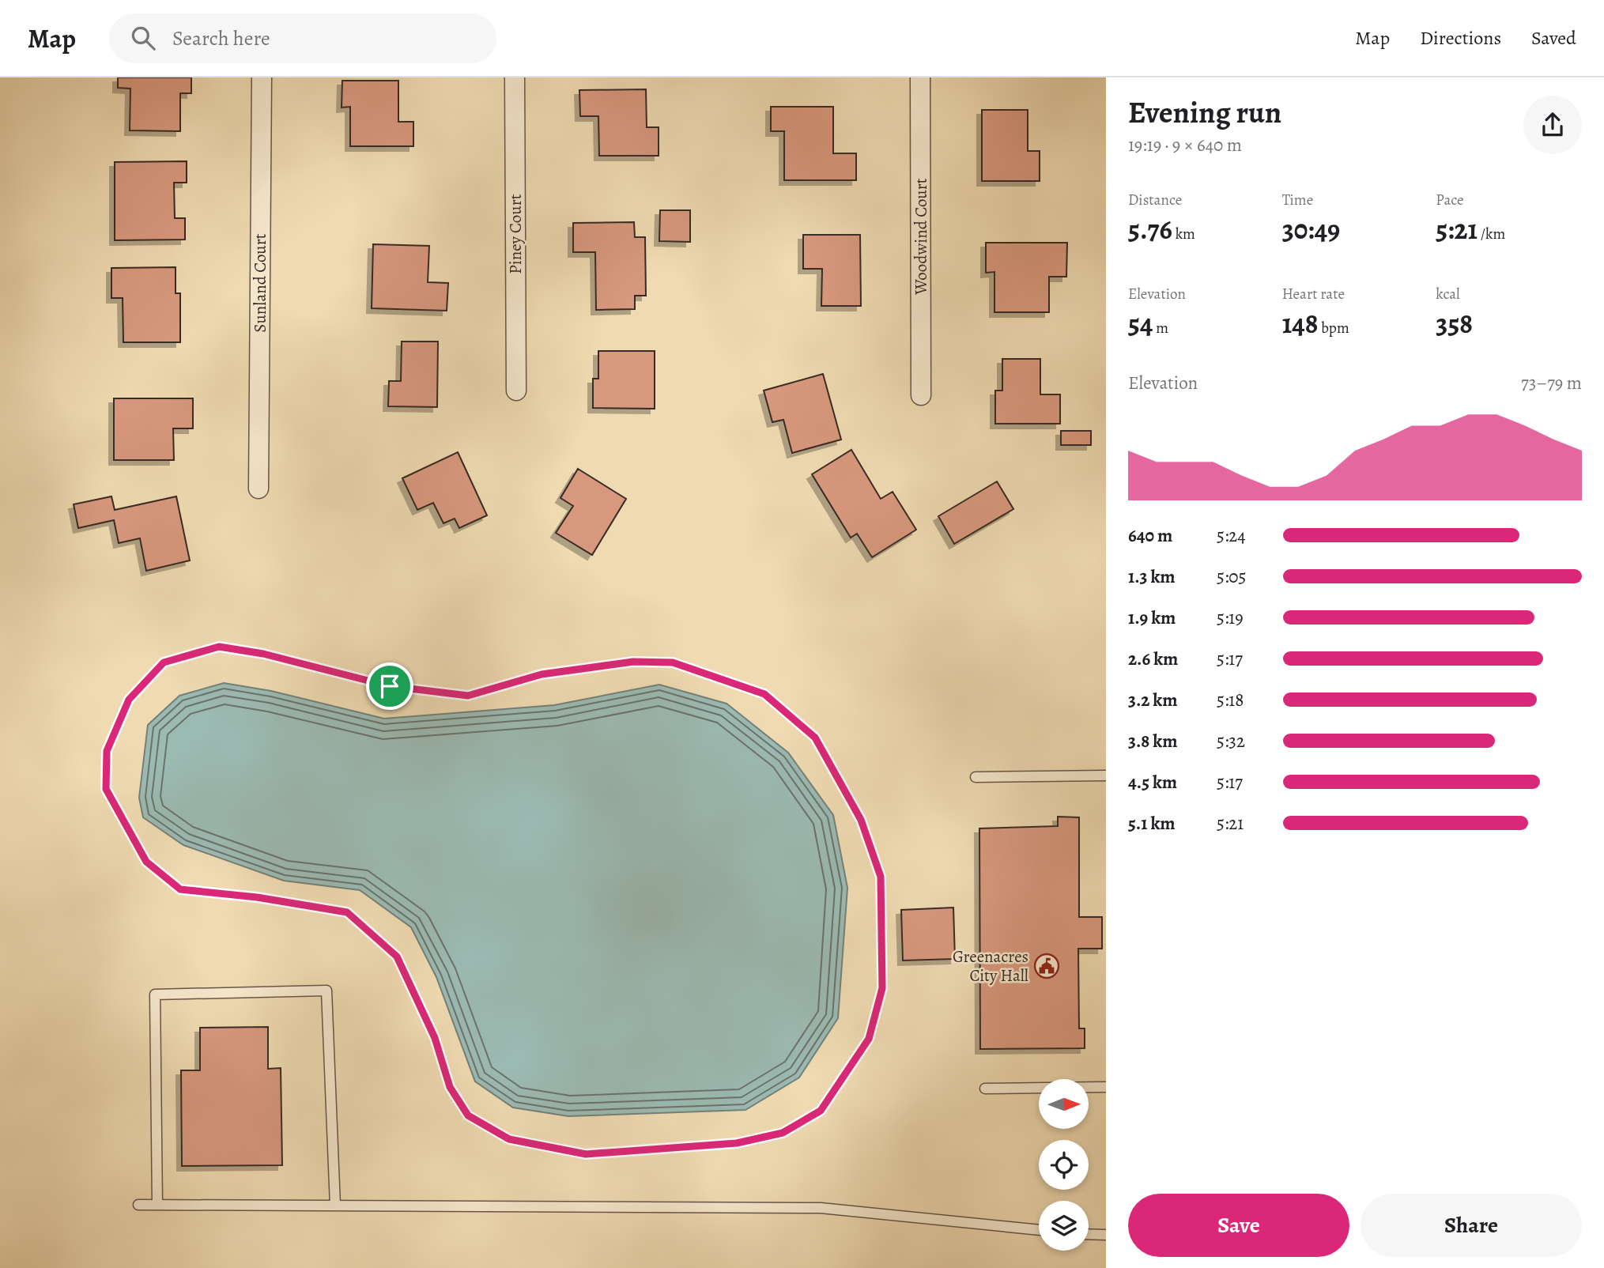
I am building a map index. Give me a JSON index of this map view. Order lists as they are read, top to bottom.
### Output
{
  "streets": {
    "street": ["Piney Court", "Woodwind Court", "Sunland Court"]
  },
  "places": {
    "public building": ["Greenacres City Hall"]
  },
  "north": "right",
  "page": {
    "header": "Map",
    "search": "Search here",
    "nav": ["Map", "Directions", "Saved"],
    "heading": ["Evening run", "19:19 · 9 × 640 m"],
    "stats": [
      ["Distance", "5.76 km"],
      ["Time", "30:49"],
      ["Pace", "5:21 /km"],
      ["Elevation", "54 m"],
      ["Heart rate", "148 bpm"],
      ["kcal", "358"]
    ],
    "chart": ["Elevation", "73–79 m"],
    "list": [
      {
        "name": "640 m",
        "note": "5:24"
      },
      {
        "name": "1.3 km",
        "note": "5:05"
      },
      {
        "name": "1.9 km",
        "note": "5:19"
      },
      {
        "name": "2.6 km",
        "note": "5:17"
      },
      {
        "name": "3.2 km",
        "note": "5:18"
      },
      {
        "name": "3.8 km",
        "note": "5:32"
      },
      {
        "name": "4.5 km",
        "note": "5:17"
      },
      {
        "name": "5.1 km",
        "note": "5:21"
      }
    ],
    "buttons": ["Save", "Share"]
  }
}
